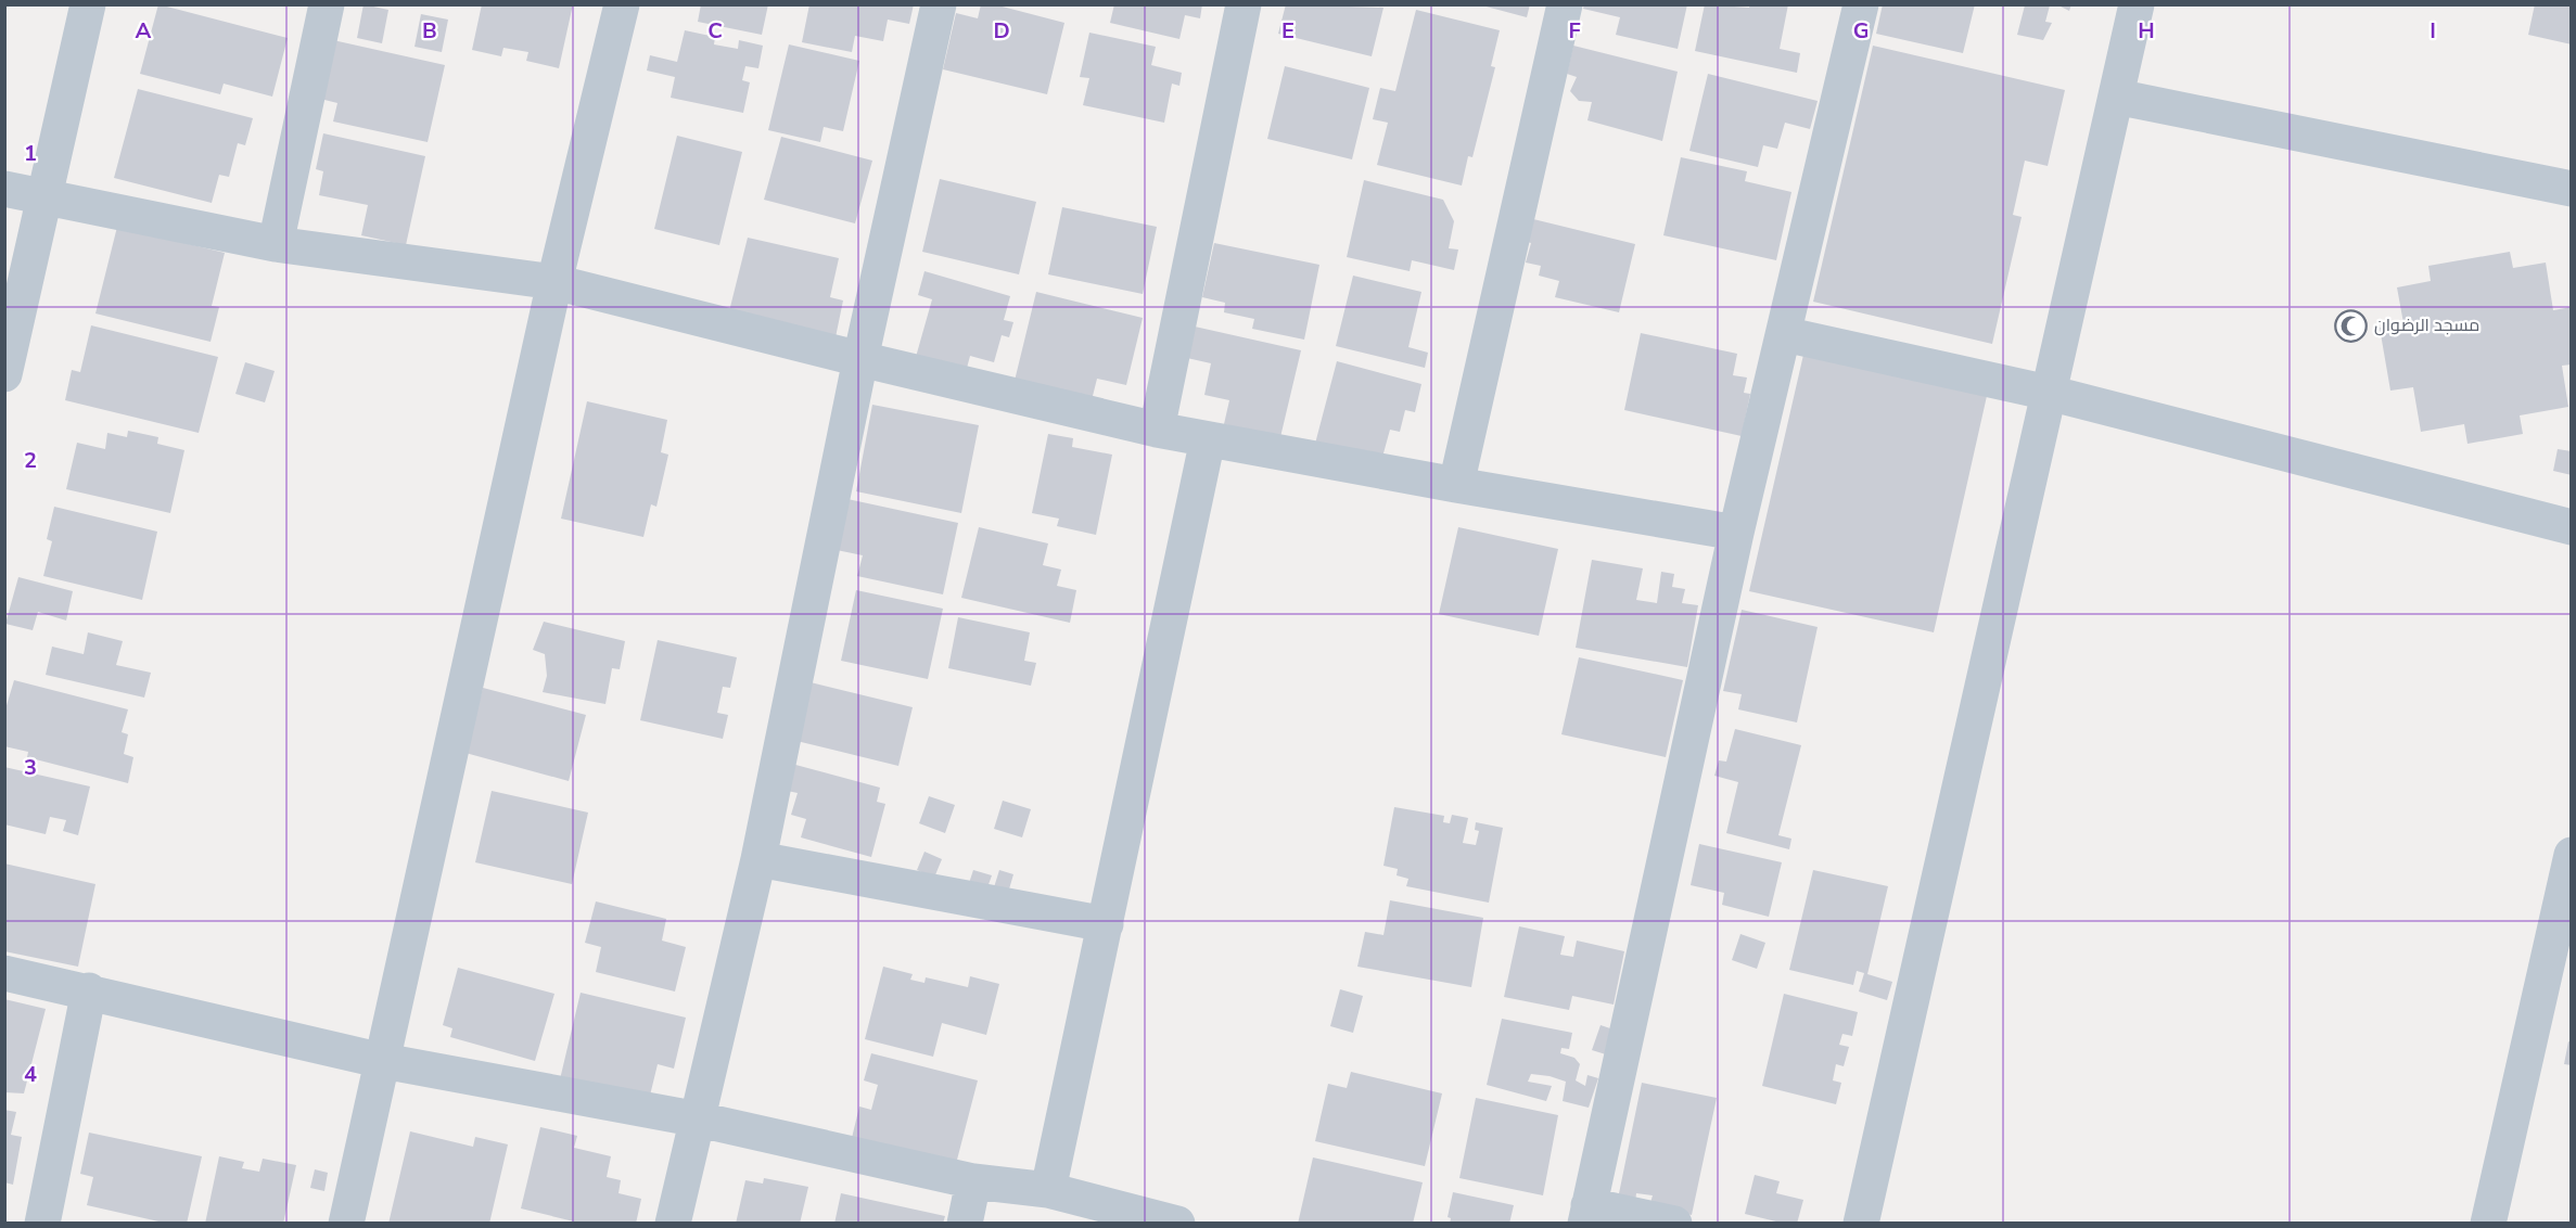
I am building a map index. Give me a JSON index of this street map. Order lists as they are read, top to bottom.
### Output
{
  "places": {
    "mosque": ["مسجد الرضوان"]
  },
  "grid": {
    "columns": [
      "A",
      "B",
      "C",
      "D",
      "E",
      "F",
      "G",
      "H",
      "I"
    ],
    "rows": [
      "1",
      "2",
      "3",
      "4"
    ]
  }
}
